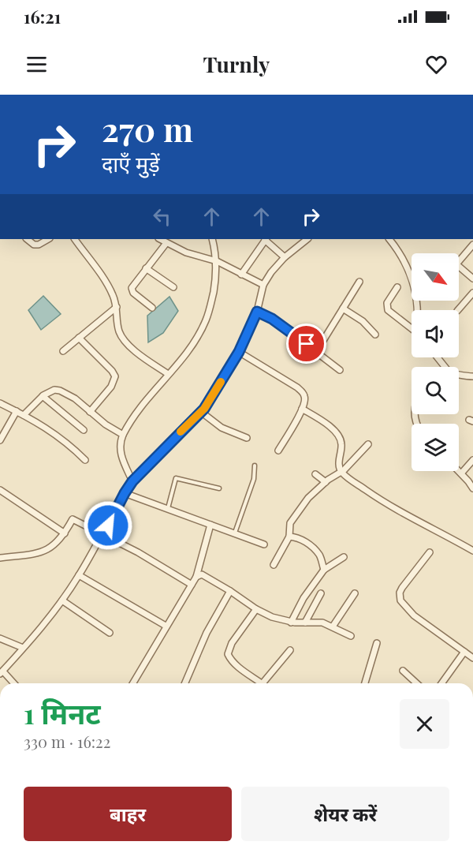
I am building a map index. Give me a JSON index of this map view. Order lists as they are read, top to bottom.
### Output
{
  "north": "bottom right",
  "page": {
    "status": "16:21",
    "header": "Turnly",
    "turn": ["270 m", "दाएँ मुड़ें"],
    "heading": ["1 मिनट", "330 m · 16:22"],
    "buttons": ["बाहर", "शेयर करें"]
  }
}
